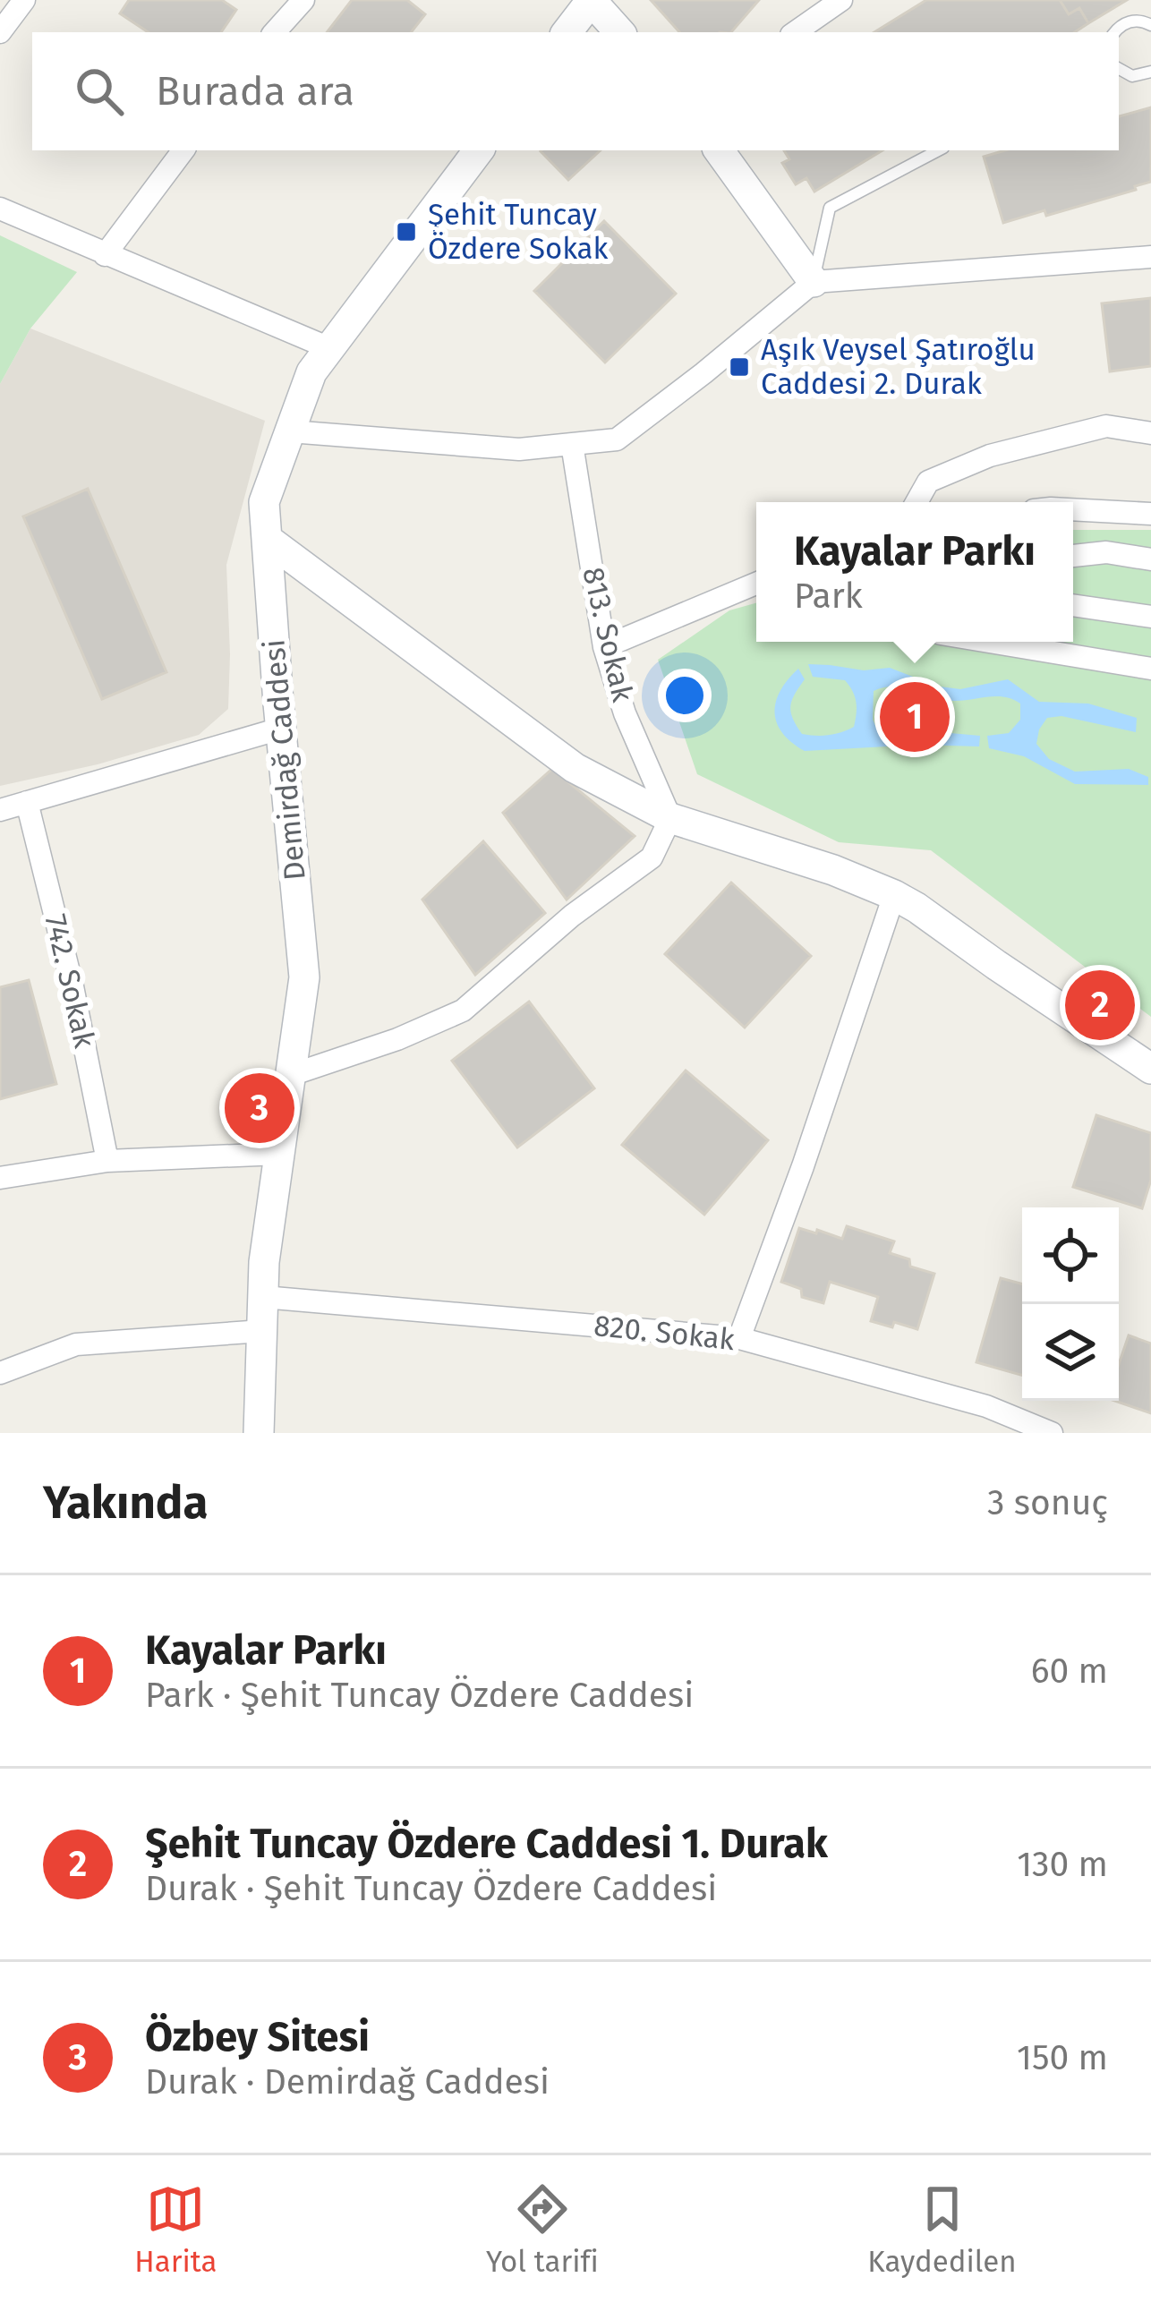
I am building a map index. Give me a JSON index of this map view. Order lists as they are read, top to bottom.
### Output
{
  "streets": {
    "street": [
      "813. Sokak",
      "Demirdağ Caddesi",
      "742. Sokak",
      "820. Sokak"
    ]
  },
  "crossings": [
    ["Demirdağ Caddesi", "820. Sokak"]
  ],
  "places": {
    "transit": ["Şehit Tuncay Özdere Sokak", "Aşık Veysel Şatıroğlu Caddesi 2. Durak"]
  },
  "page": {
    "search": "Burada ara",
    "popup": ["Kayalar Parkı", "Park"],
    "pins": ["1", "2", "3"],
    "heading": ["Yakında", "3 sonuç"],
    "list": [
      {
        "mark": "1",
        "name": "Kayalar Parkı",
        "note": "Park · Şehit Tuncay Özdere Caddesi",
        "value": "60 m"
      },
      {
        "mark": "2",
        "name": "Şehit Tuncay Özdere Caddesi 1. Durak",
        "note": "Durak · Şehit Tuncay Özdere Caddesi",
        "value": "130 m"
      },
      {
        "mark": "3",
        "name": "Özbey Sitesi",
        "note": "Durak · Demirdağ Caddesi",
        "value": "150 m"
      }
    ],
    "nav": ["Harita", "Yol tarifi", "Kaydedilen"]
  }
}
